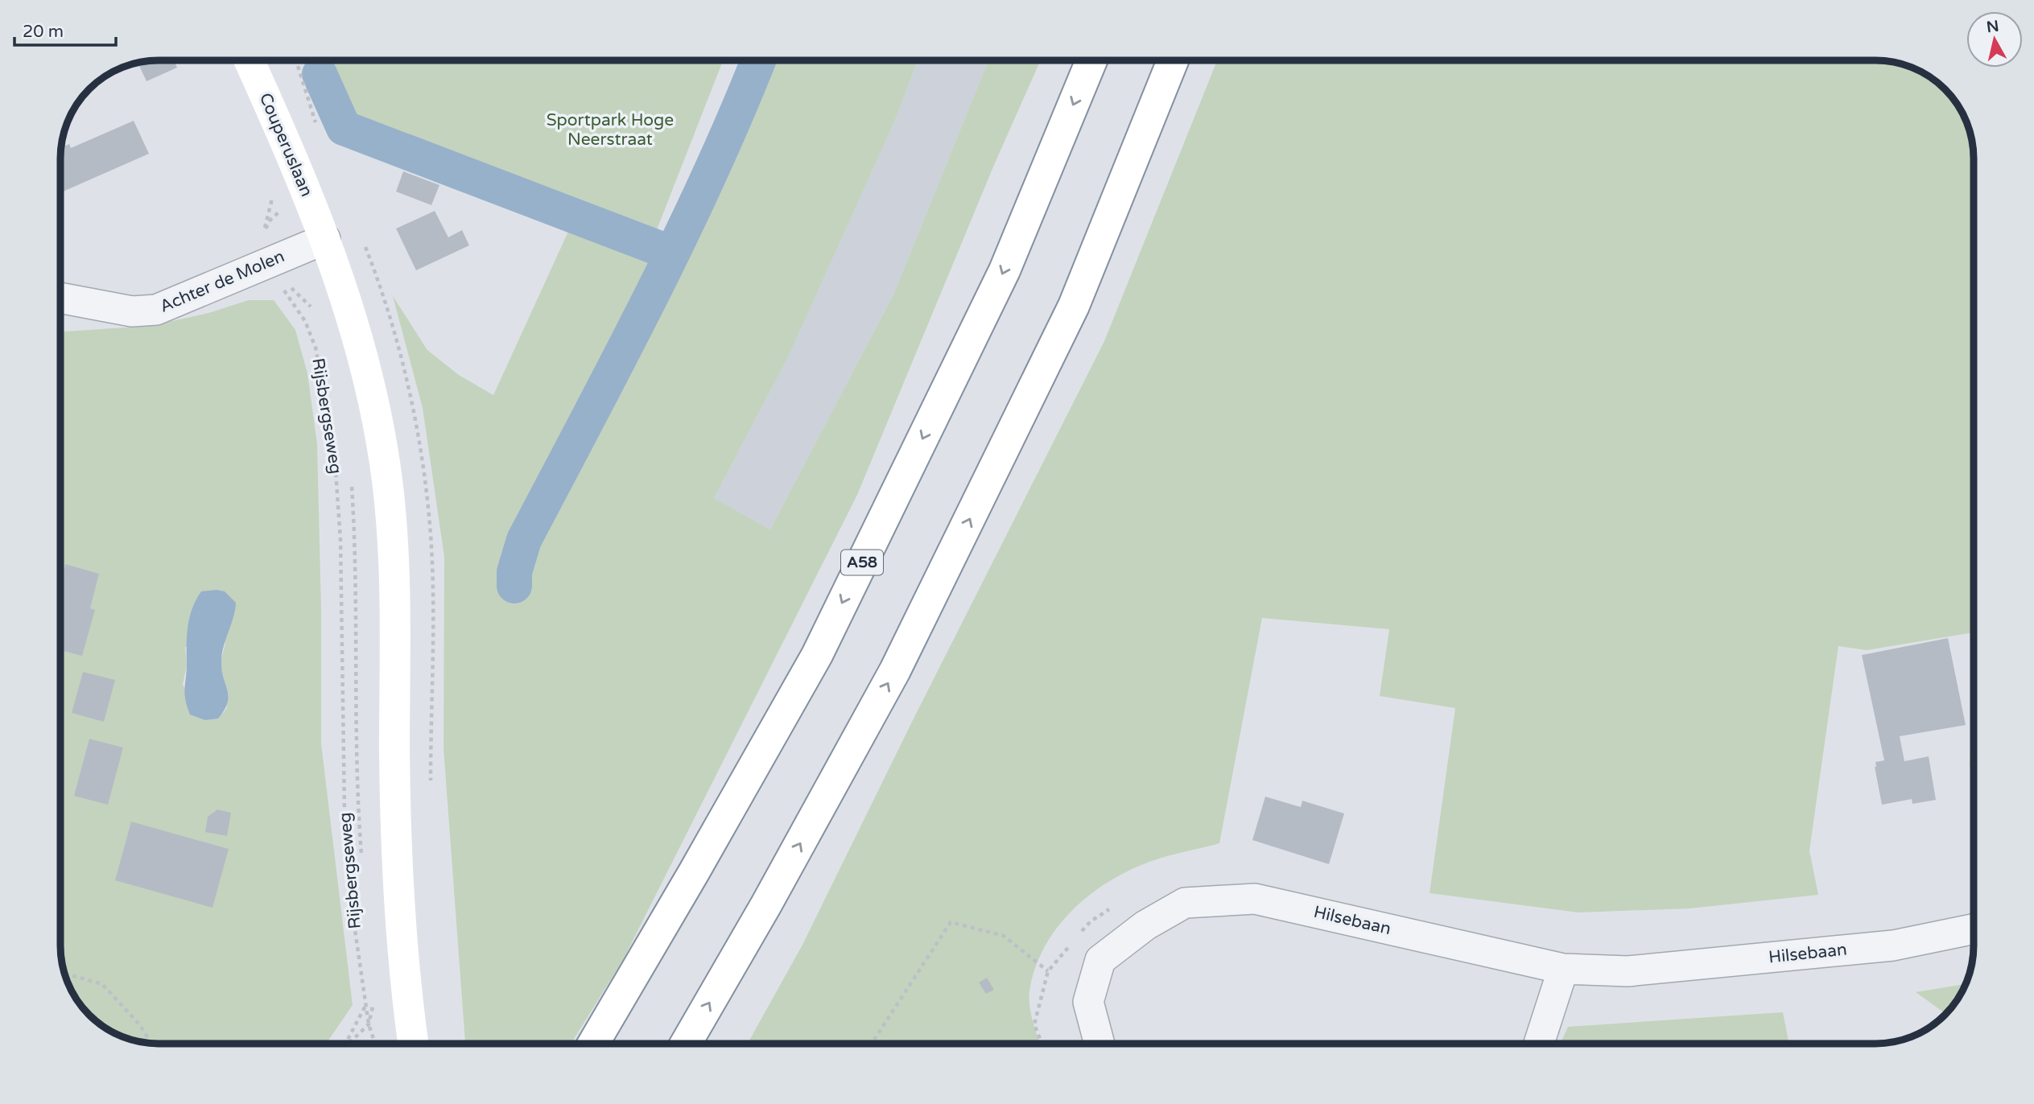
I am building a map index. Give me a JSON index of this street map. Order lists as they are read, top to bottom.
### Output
{
  "streets": {
    "main road": ["Couperuslaan", "A58"],
    "street": ["Achter de Molen", "Hilsebaan"],
    "path": ["Rijsbergseweg"]
  },
  "crossings": [
    ["Couperuslaan", "Achter de Molen"]
  ],
  "parks": ["Sportpark Hoge Neerstraat"],
  "scale_bar": "20 m",
  "north": "top"
}
